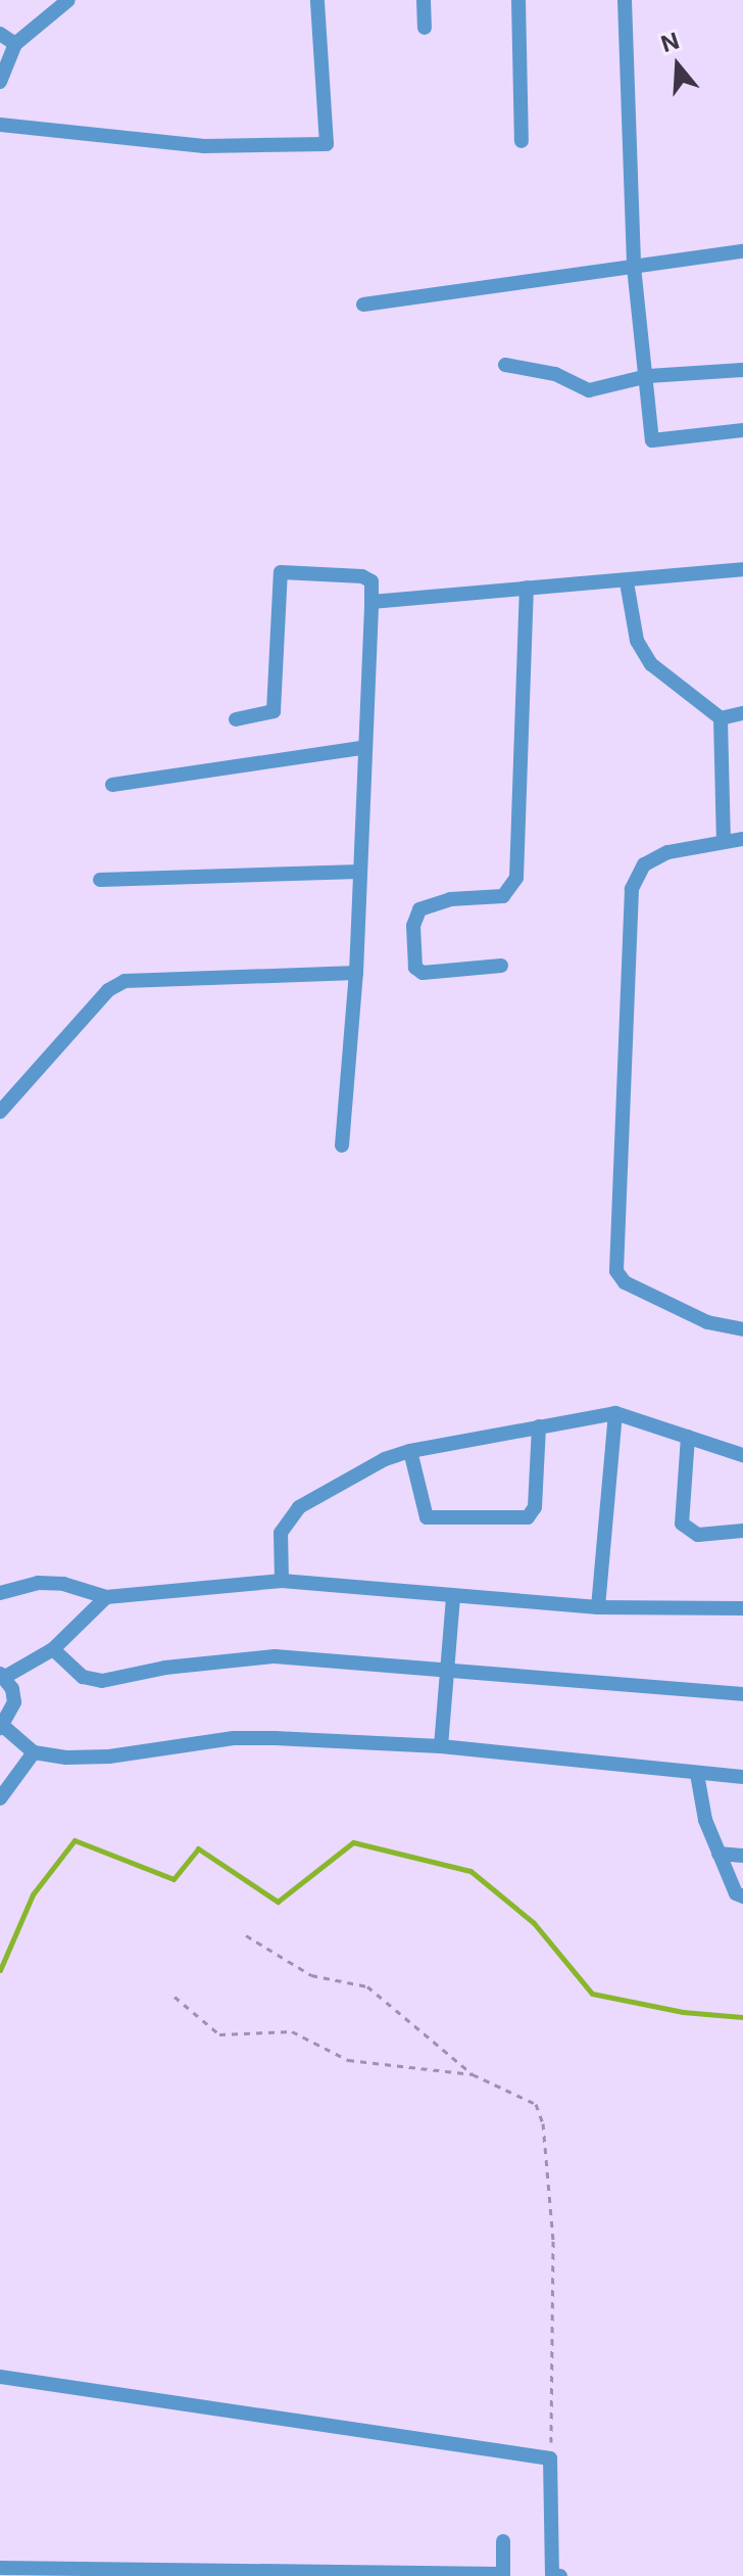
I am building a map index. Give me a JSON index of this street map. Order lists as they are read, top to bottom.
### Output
{
  "north": "top"
}
